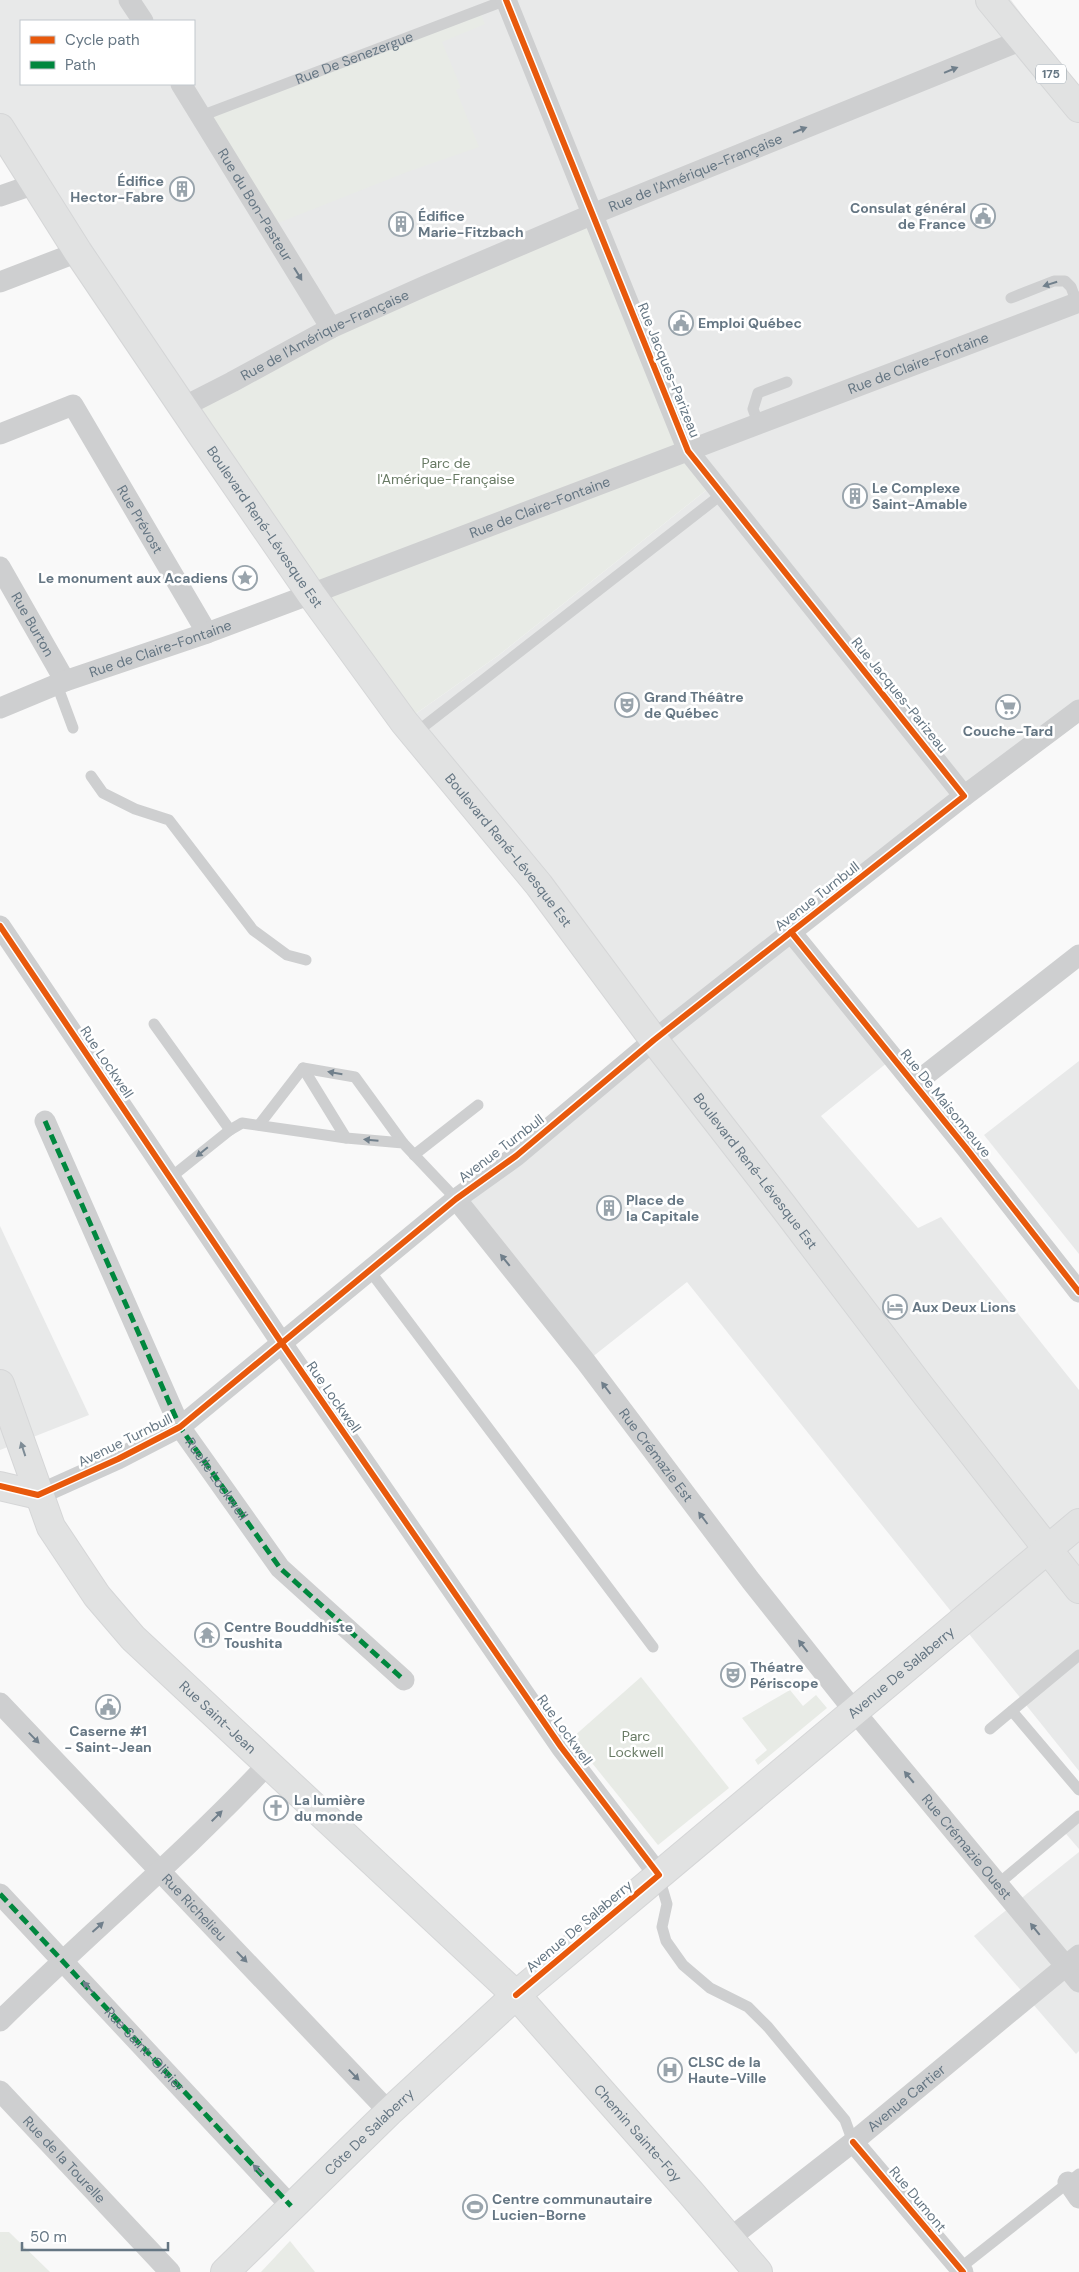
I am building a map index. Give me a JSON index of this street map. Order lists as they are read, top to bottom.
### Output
{
  "streets": {
    "main road": [
      "175",
      "Boulevard René-Lévesque Est",
      "Avenue De Salaberry",
      "Rue Saint-Jean",
      "Côte De Salaberry",
      "Chemin Sainte-Foy"
    ],
    "street": [
      "Rue de l'Amérique-Française",
      "Rue du Bon-Pasteur",
      "Rue de Claire-Fontaine",
      "Rue Jacques-Parizeau",
      "Rue Prévost",
      "Rue Burton",
      "Avenue Turnbull",
      "Rue Lockwell",
      "Rue De Maisonneuve",
      "Rue Crémazie Est",
      "Ruelle Lockwell",
      "Rue Crémazie Ouest",
      "Rue Richelieu",
      "Rue Saint-Olivier",
      "Avenue Cartier",
      "Rue de la Tourelle",
      "Rue Dumont"
    ],
    "lane": ["Rue De Senezergue"]
  },
  "crossings": [
    ["Rue De Senezergue", "Rue du Bon-Pasteur"],
    ["Rue De Senezergue", "Rue Jacques-Parizeau"],
    ["175", "Rue de l'Amérique-Française"],
    ["Rue de l'Amérique-Française", "Rue du Bon-Pasteur"],
    ["Rue de l'Amérique-Française", "Rue Jacques-Parizeau"],
    ["Rue de l'Amérique-Française", "Boulevard René-Lévesque Est"],
    ["Rue de Claire-Fontaine", "Rue Jacques-Parizeau"],
    ["Rue de Claire-Fontaine", "Rue Prévost"],
    ["Rue de Claire-Fontaine", "Boulevard René-Lévesque Est"],
    ["Rue de Claire-Fontaine", "Rue Burton"],
    ["Rue Jacques-Parizeau", "Avenue Turnbull"],
    ["Boulevard René-Lévesque Est", "Avenue Turnbull"],
    ["Boulevard René-Lévesque Est", "Avenue De Salaberry"],
    ["Avenue Turnbull", "Rue Lockwell"],
    ["Avenue Turnbull", "Rue De Maisonneuve"],
    ["Avenue Turnbull", "Rue Crémazie Est"],
    ["Avenue Turnbull", "Ruelle Lockwell"],
    ["Avenue Turnbull", "Rue Saint-Jean"],
    ["Rue Lockwell", "Avenue De Salaberry"],
    ["Rue Crémazie Est", "Avenue De Salaberry"],
    ["Rue Crémazie Est", "Rue Crémazie Ouest"],
    ["Avenue De Salaberry", "Rue Saint-Jean"],
    ["Avenue De Salaberry", "Rue Crémazie Ouest"],
    ["Avenue De Salaberry", "Côte De Salaberry"],
    ["Avenue De Salaberry", "Chemin Sainte-Foy"],
    ["Rue Saint-Jean", "Côte De Salaberry"],
    ["Rue Saint-Jean", "Chemin Sainte-Foy"],
    ["Rue Crémazie Ouest", "Avenue Cartier"],
    ["Rue Richelieu", "Côte De Salaberry"],
    ["Rue Saint-Olivier", "Côte De Salaberry"],
    ["Avenue Cartier", "Chemin Sainte-Foy"],
    ["Avenue Cartier", "Rue Dumont"],
    ["Côte De Salaberry", "Chemin Sainte-Foy"]
  ],
  "one_way": [
    "Rue de l'Amérique-Française",
    "Rue du Bon-Pasteur",
    "Rue Crémazie Est",
    "Rue Crémazie Ouest",
    "Rue Richelieu",
    "Rue Saint-Olivier"
  ],
  "parks": ["Parc de l'Amérique-Française", "Parc Lockwell"],
  "places": {
    "building": [
      "Édifice Hector-Fabre",
      "Édifice Marie-Fitzbach",
      "Le Complexe Saint-Amable",
      "Place de la Capitale"
    ],
    "public building": ["Consulat général de France", "Emploi Québec", "Caserne #1 - Saint-Jean"],
    "place": ["Le monument aux Acadiens"],
    "theatre": ["Grand Théâtre de Québec", "Théatre Périscope"],
    "supermarket": ["Couche-Tard"],
    "hotel": ["Aux Deux Lions"],
    "temple": ["Centre Bouddhiste Toushita"],
    "church": ["La lumière du monde"],
    "hospital": ["CLSC de la Haute-Ville"],
    "sports": ["Centre communautaire Lucien-Borne"]
  },
  "legend": ["Cycle path", "Path"],
  "scale_bar": "50 m"
}
